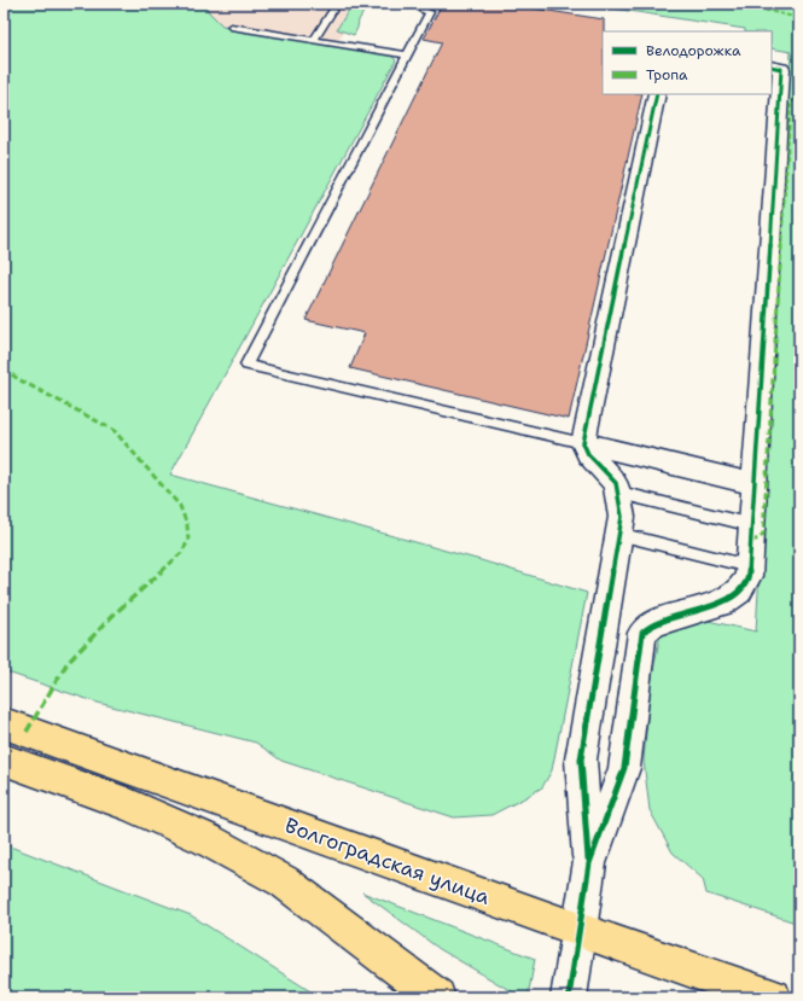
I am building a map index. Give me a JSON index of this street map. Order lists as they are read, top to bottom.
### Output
{
  "streets": {
    "main road": ["Волгоградская улица"]
  },
  "legend": ["Велодорожка", "Тропа"]
}
